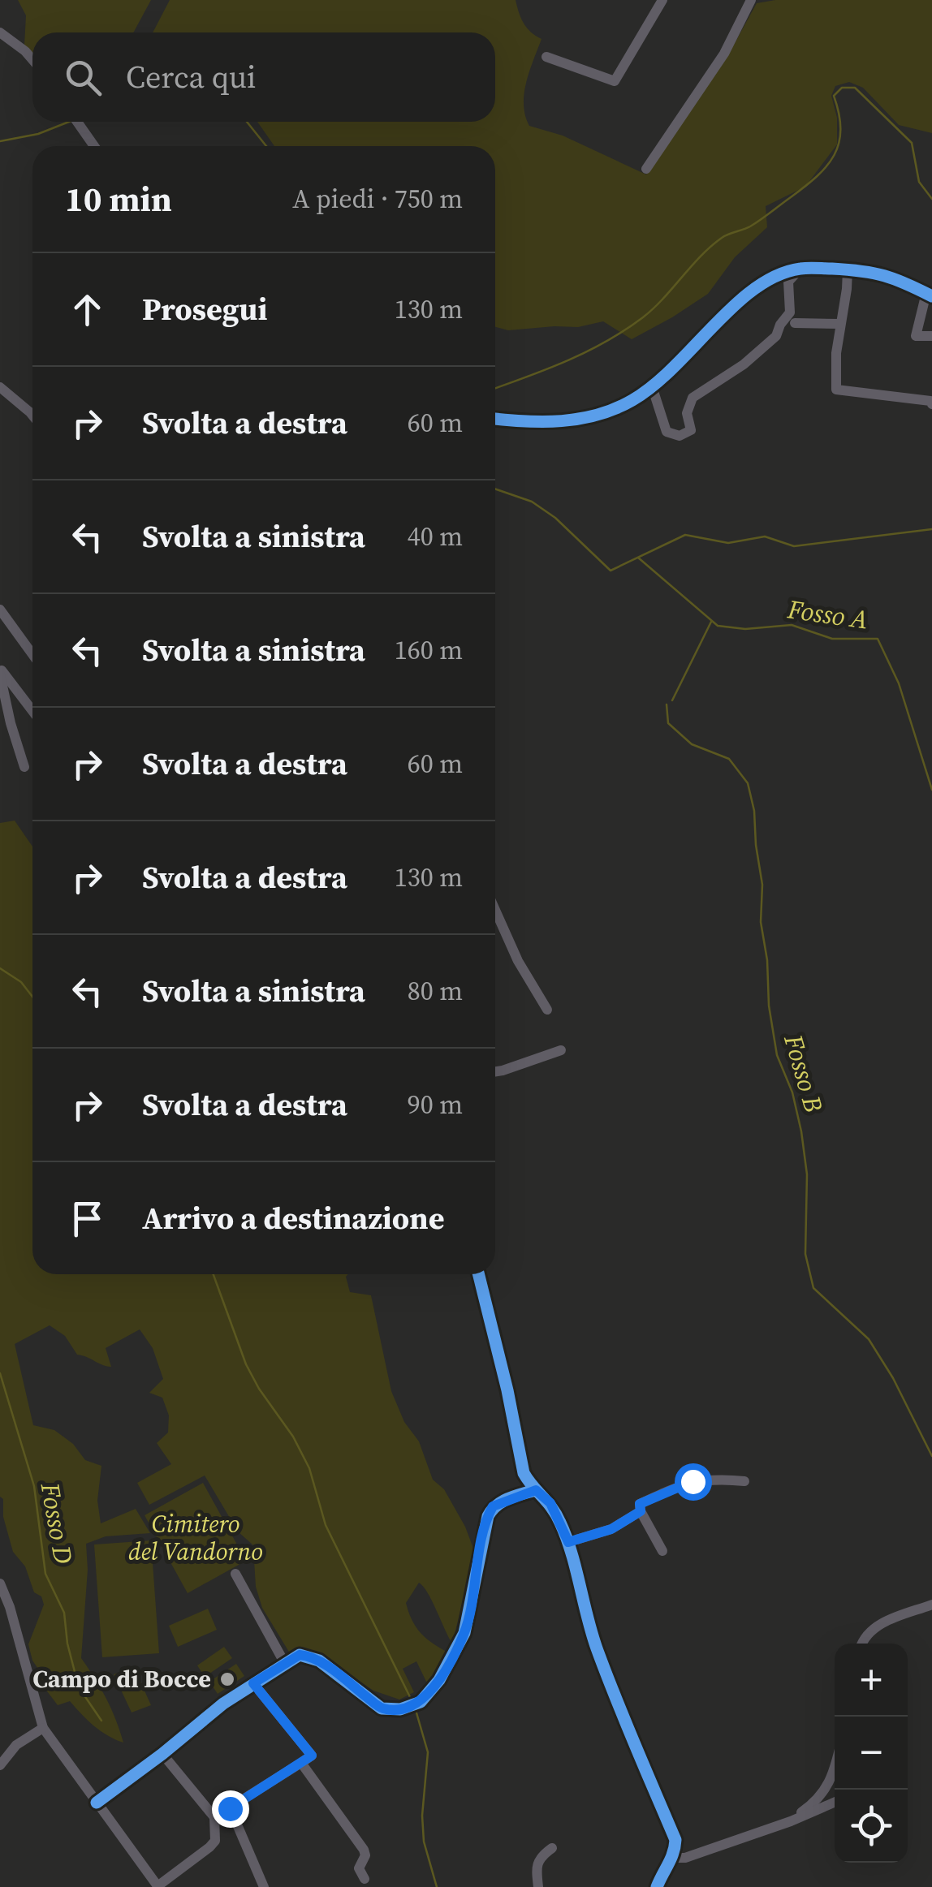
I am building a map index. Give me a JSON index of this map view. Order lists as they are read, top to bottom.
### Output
{
  "water": ["Fosso A", "Fosso B", "Fosso D"],
  "parks": ["Cimitero del Vandorno"],
  "places": ["Campo di Bocce"],
  "page": {
    "search": "Cerca qui",
    "heading": ["10 min", "A piedi · 750 m"],
    "list": [
      ["Prosegui", "130 m"],
      ["Svolta a destra", "60 m"],
      ["Svolta a sinistra", "40 m"],
      ["Svolta a sinistra", "160 m"],
      ["Svolta a destra", "60 m"],
      ["Svolta a destra", "130 m"],
      ["Svolta a sinistra", "80 m"],
      ["Svolta a destra", "90 m"],
      "Arrivo a destinazione"
    ],
    "map_buttons": ["+", "−"]
  }
}
